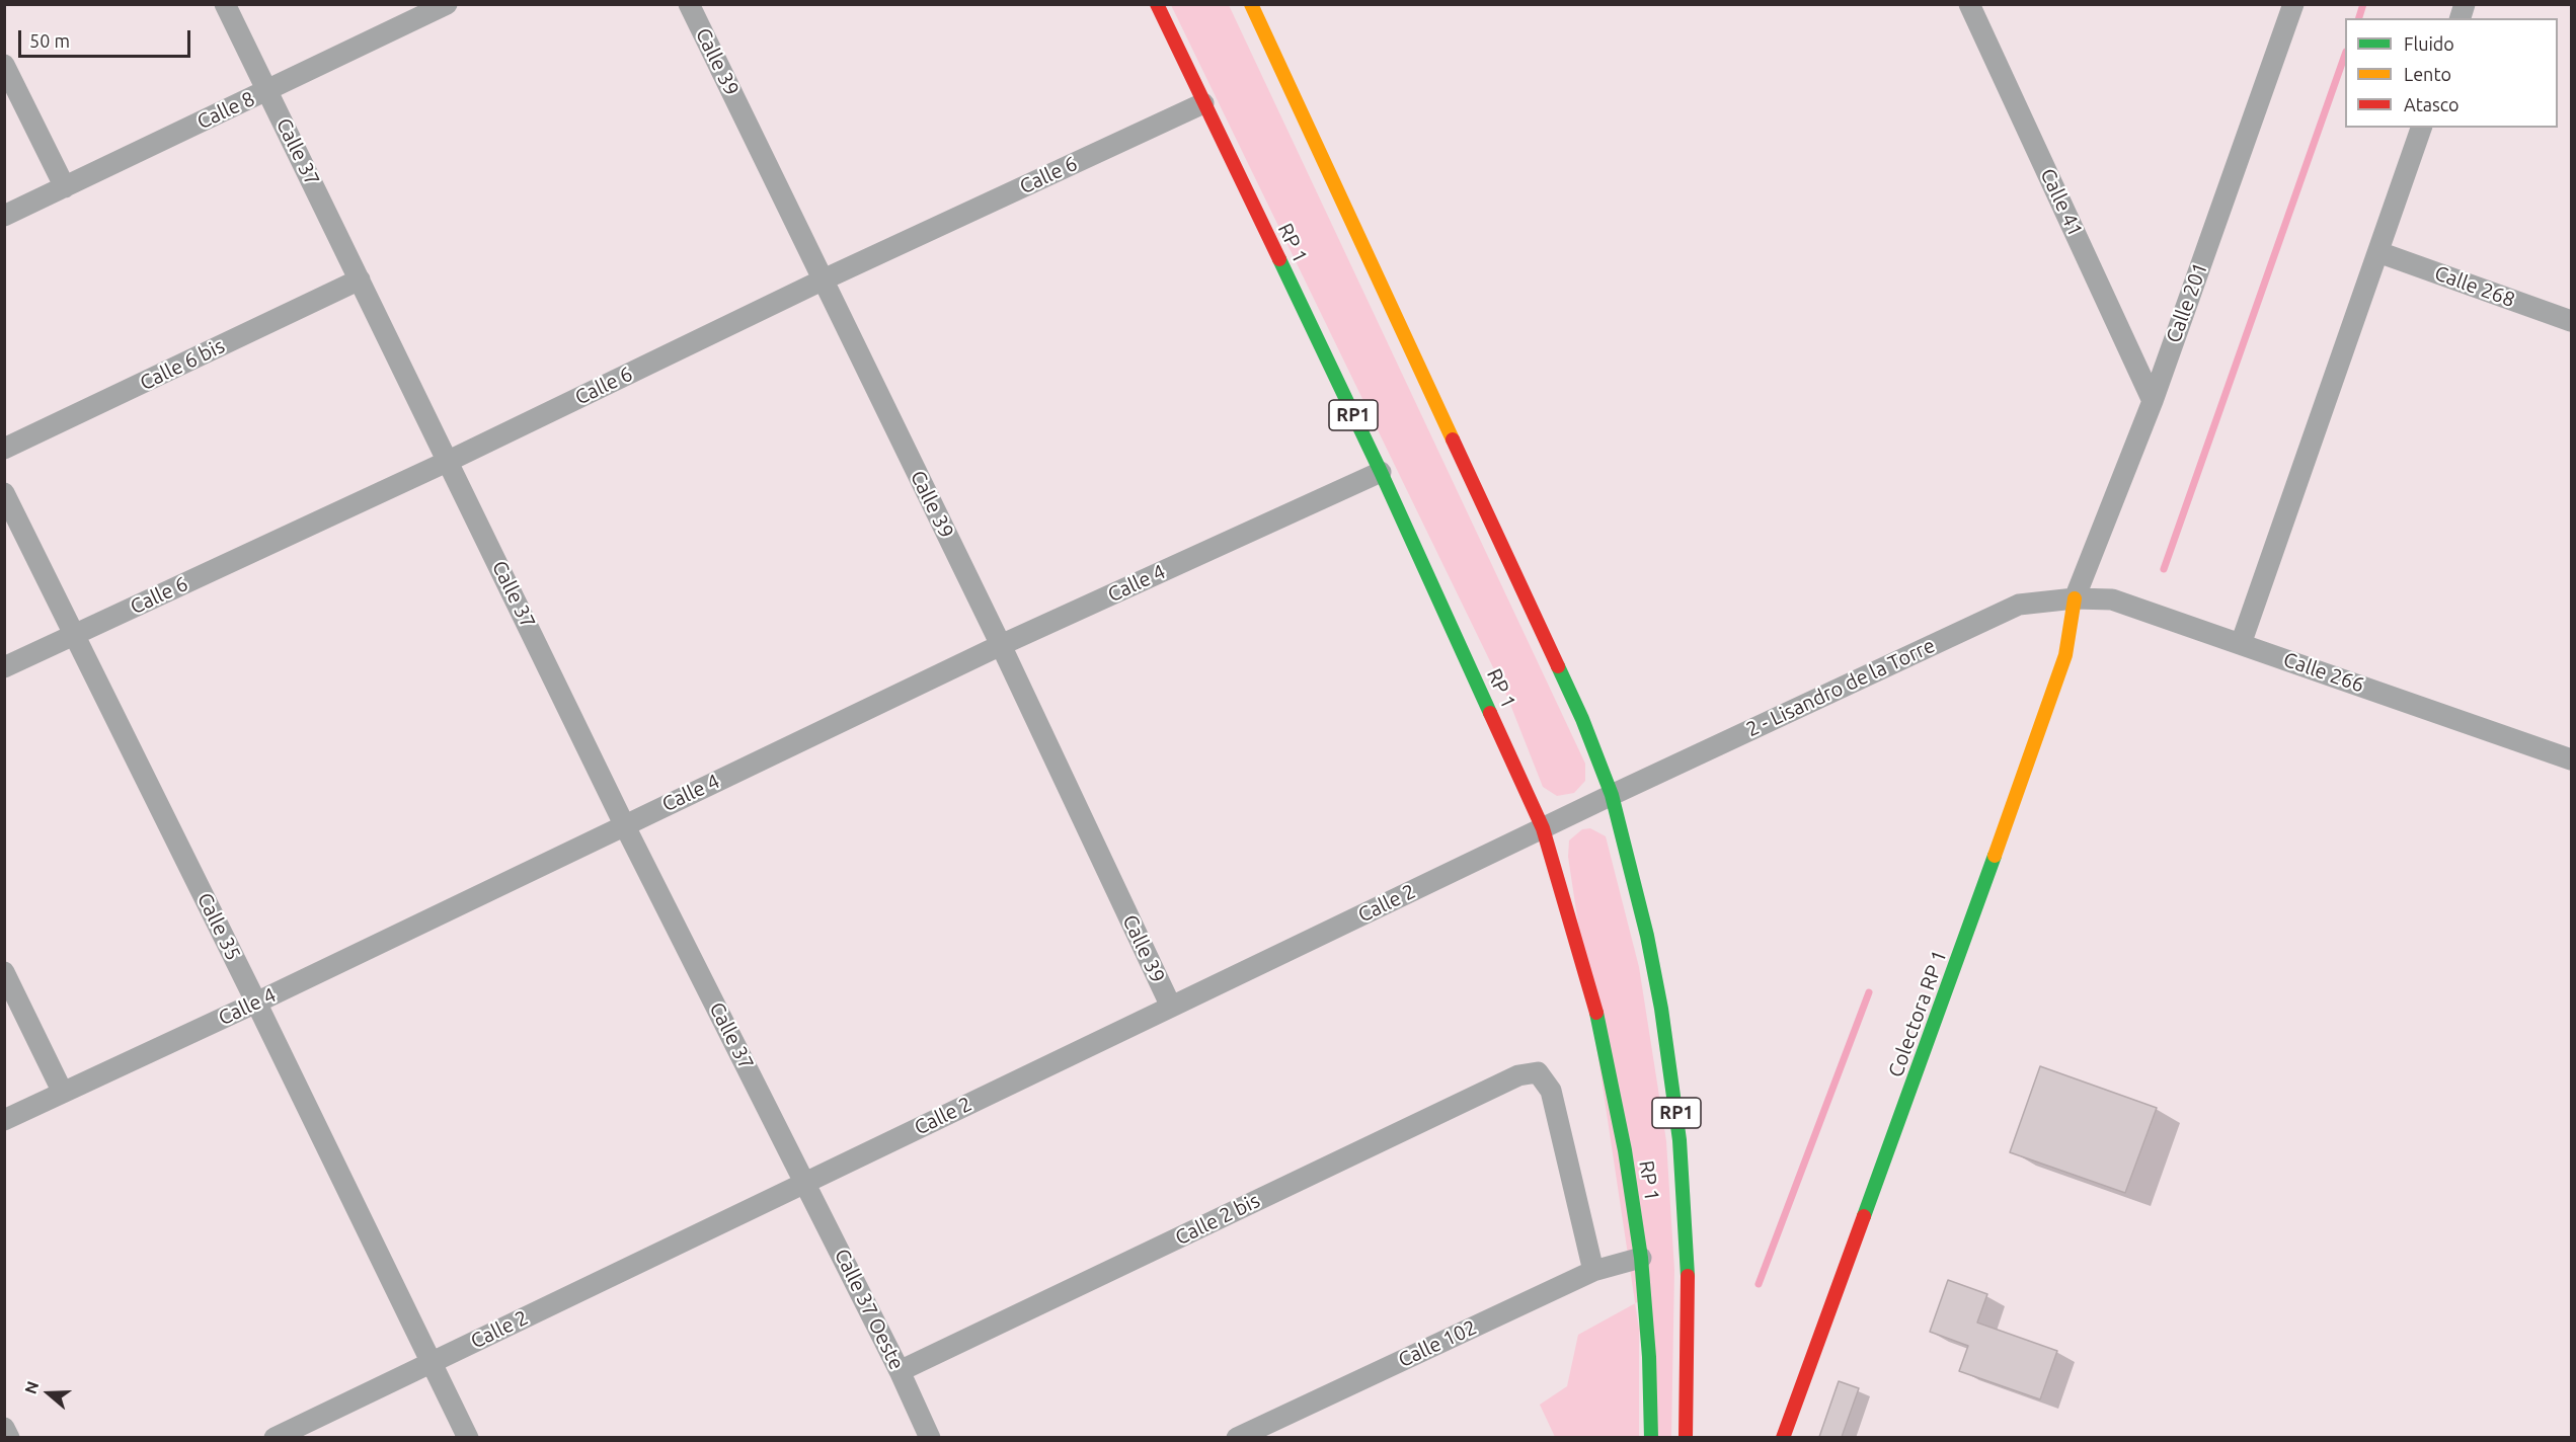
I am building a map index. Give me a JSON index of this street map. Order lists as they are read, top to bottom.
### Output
{
  "streets": {
    "main road": ["RP 1", "RP1", "Colectora RP 1"],
    "street": [
      "Calle 39",
      "Calle 8",
      "Calle 37",
      "Calle 6",
      "Calle 41",
      "Calle 268",
      "Calle 201",
      "Calle 6 bis",
      "Calle 4",
      "Calle 266",
      "2 - Lisandro de la Torre",
      "Calle 2",
      "Calle 35",
      "Calle 2 bis",
      "Calle 37 Oeste",
      "Calle 102"
    ]
  },
  "crossings": [
    ["Calle 39", "Calle 6"],
    ["Calle 39", "Calle 4"],
    ["Calle 39", "Calle 2"],
    ["Calle 8", "Calle 37"],
    ["Calle 37", "Calle 6"],
    ["Calle 37", "Calle 6 bis"],
    ["Calle 37", "Calle 4"],
    ["Calle 37", "Calle 2"],
    ["Calle 37", "Calle 37 Oeste"],
    ["Calle 6", "RP 1"],
    ["Calle 6", "Calle 35"],
    ["Calle 41", "Calle 201"],
    ["RP 1", "Calle 4"],
    ["RP 1", "2 - Lisandro de la Torre"],
    ["RP 1", "Calle 2"],
    ["RP 1", "Calle 102"],
    ["Calle 201", "Calle 266"],
    ["Calle 201", "2 - Lisandro de la Torre"],
    ["Calle 201", "Colectora RP 1"],
    ["Calle 4", "Calle 35"],
    ["Calle 266", "2 - Lisandro de la Torre"],
    ["Calle 266", "Colectora RP 1"],
    ["2 - Lisandro de la Torre", "Calle 2"],
    ["2 - Lisandro de la Torre", "Colectora RP 1"],
    ["Calle 2", "Calle 35"],
    ["Calle 2", "Calle 37 Oeste"],
    ["Calle 2 bis", "Calle 37 Oeste"],
    ["Calle 2 bis", "Calle 102"]
  ],
  "legend": ["Fluido", "Lento", "Atasco"],
  "scale_bar": "50 m",
  "north": "left"
}
